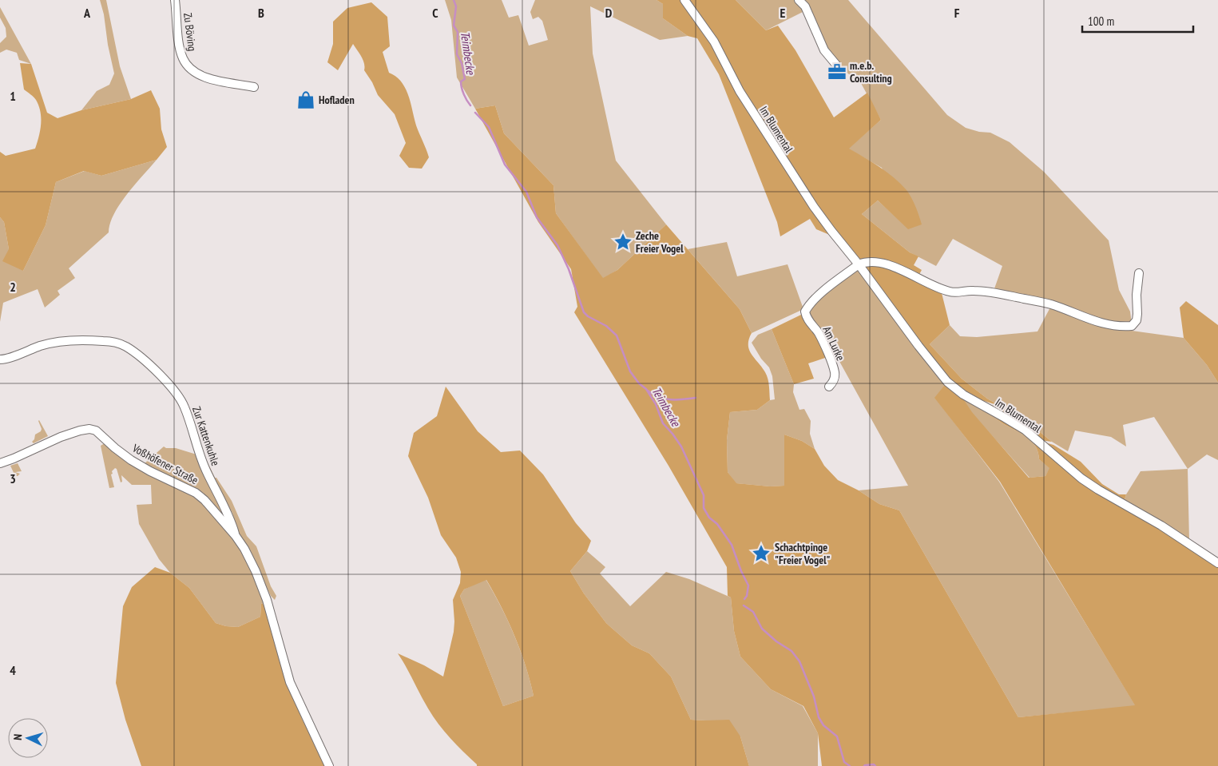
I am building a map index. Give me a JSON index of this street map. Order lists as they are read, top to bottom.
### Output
{
  "streets": {
    "street": [
      "Zu Böving",
      "Im Blumental",
      "Am Lurke",
      "Zur Kattenkuhle",
      "Voßhöfener Straße"
    ]
  },
  "crossings": [
    ["Im Blumental", "Am Lurke"],
    ["Zur Kattenkuhle", "Voßhöfener Straße"]
  ],
  "water": ["Teimbecke"],
  "places": {
    "office": ["m.e.b. Consulting"],
    "shop": ["Hofladen"],
    "place": ["Zeche Freier Vogel", "Schachtpinge \"Freier Vogel\""]
  },
  "scale_bar": "100 m",
  "north": "left",
  "grid": {
    "columns": [
      "A",
      "B",
      "C",
      "D",
      "E",
      "F"
    ],
    "rows": [
      "1",
      "2",
      "3",
      "4"
    ]
  }
}
